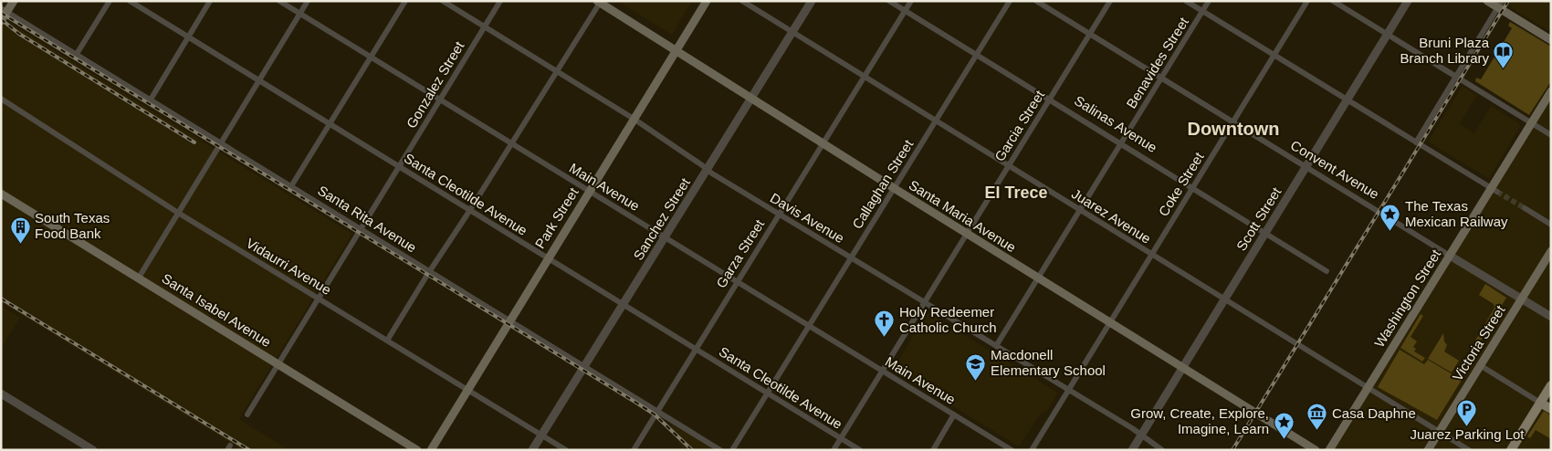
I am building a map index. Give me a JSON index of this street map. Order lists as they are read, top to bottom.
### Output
{
  "streets": {
    "main road": [
      "Santa Maria Avenue",
      "Park Street",
      "Washington Street",
      "Santa Isabel Avenue",
      "Victoria Street"
    ],
    "street": [
      "Benavides Street",
      "Gonzalez Street",
      "Salinas Avenue",
      "Garcia Street",
      "Convent Avenue",
      "Callaghan Street",
      "Coke Street",
      "Main Avenue",
      "Santa Cleotilde Avenue",
      "Juarez Avenue",
      "Davis Avenue",
      "Santa Rita Avenue",
      "Sanchez Street",
      "Scott Street",
      "Garza Street",
      "Vidaurri Avenue"
    ]
  },
  "crossings": [
    ["Benavides Street", "Salinas Avenue"],
    ["Benavides Street", "Convent Avenue"],
    ["Benavides Street", "Santa Maria Avenue"],
    ["Benavides Street", "Juarez Avenue"],
    ["Benavides Street", "Davis Avenue"],
    ["Gonzalez Street", "Main Avenue"],
    ["Gonzalez Street", "Santa Cleotilde Avenue"],
    ["Gonzalez Street", "Davis Avenue"],
    ["Gonzalez Street", "Santa Rita Avenue"],
    ["Gonzalez Street", "Vidaurri Avenue"],
    ["Gonzalez Street", "Santa Isabel Avenue"],
    ["Salinas Avenue", "Garcia Street"],
    ["Salinas Avenue", "Callaghan Street"],
    ["Salinas Avenue", "Coke Street"],
    ["Salinas Avenue", "Scott Street"],
    ["Salinas Avenue", "Garza Street"],
    ["Garcia Street", "Convent Avenue"],
    ["Garcia Street", "Main Avenue"],
    ["Garcia Street", "Santa Cleotilde Avenue"],
    ["Garcia Street", "Santa Maria Avenue"],
    ["Garcia Street", "Juarez Avenue"],
    ["Garcia Street", "Davis Avenue"],
    ["Convent Avenue", "Coke Street"],
    ["Convent Avenue", "Scott Street"],
    ["Convent Avenue", "Washington Street"],
    ["Convent Avenue", "Victoria Street"],
    ["Callaghan Street", "Main Avenue"],
    ["Callaghan Street", "Santa Cleotilde Avenue"],
    ["Callaghan Street", "Santa Maria Avenue"],
    ["Callaghan Street", "Juarez Avenue"],
    ["Callaghan Street", "Davis Avenue"],
    ["Coke Street", "Santa Maria Avenue"],
    ["Coke Street", "Juarez Avenue"],
    ["Coke Street", "Davis Avenue"],
    ["Main Avenue", "Park Street"],
    ["Main Avenue", "Sanchez Street"],
    ["Main Avenue", "Garza Street"],
    ["Santa Cleotilde Avenue", "Park Street"],
    ["Santa Cleotilde Avenue", "Sanchez Street"],
    ["Santa Cleotilde Avenue", "Garza Street"],
    ["Santa Maria Avenue", "Park Street"],
    ["Santa Maria Avenue", "Sanchez Street"],
    ["Santa Maria Avenue", "Scott Street"],
    ["Santa Maria Avenue", "Garza Street"],
    ["Juarez Avenue", "Sanchez Street"],
    ["Juarez Avenue", "Scott Street"],
    ["Juarez Avenue", "Garza Street"],
    ["Juarez Avenue", "Washington Street"],
    ["Juarez Avenue", "Victoria Street"],
    ["Park Street", "Davis Avenue"],
    ["Park Street", "Santa Rita Avenue"],
    ["Park Street", "Vidaurri Avenue"],
    ["Davis Avenue", "Sanchez Street"],
    ["Davis Avenue", "Scott Street"],
    ["Davis Avenue", "Garza Street"],
    ["Santa Rita Avenue", "Sanchez Street"],
    ["Santa Rita Avenue", "Garza Street"],
    ["Sanchez Street", "Vidaurri Avenue"]
  ],
  "districts": ["Downtown", "El Trece"],
  "places": {
    "library": ["Bruni Plaza Branch Library"],
    "place": ["The Texas Mexican Railway", "Grow, Create, Explore, Imagine, Learn"],
    "building": ["South Texas Food Bank"],
    "church": ["Holy Redeemer Catholic Church"],
    "school or university": ["Macdonell Elementary School"],
    "parking": ["Juarez Parking Lot"],
    "museum": ["Casa Daphne"]
  }
}
